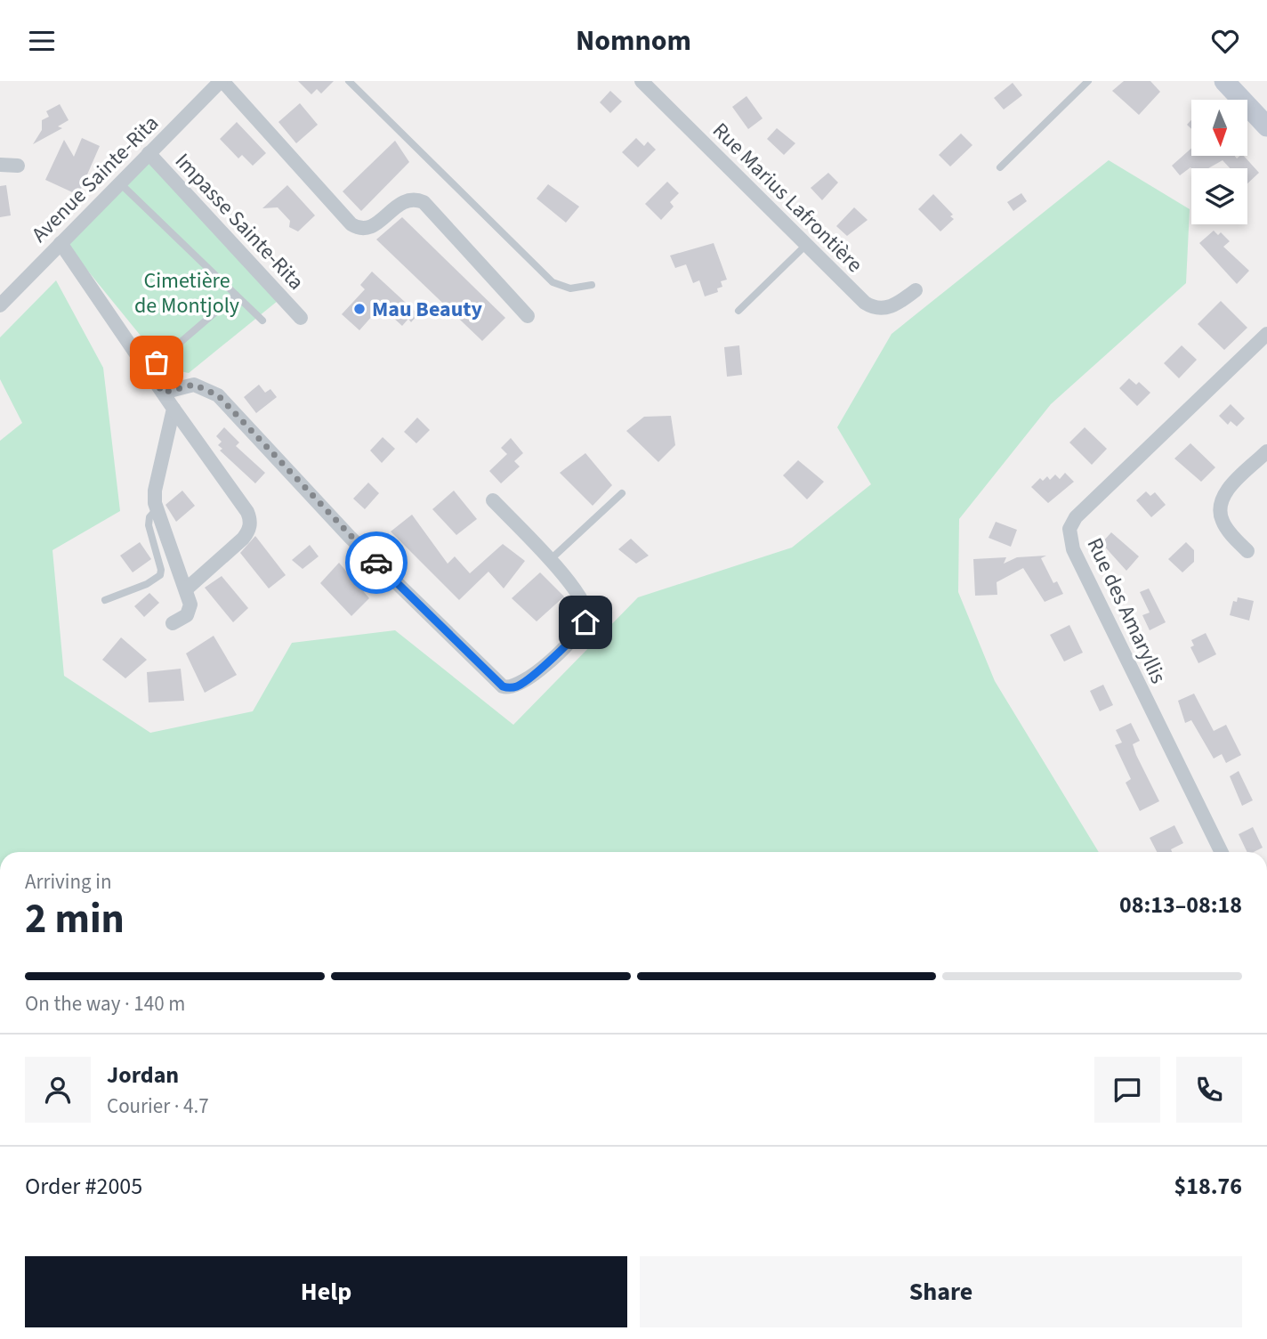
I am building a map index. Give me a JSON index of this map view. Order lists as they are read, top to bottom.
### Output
{
  "streets": {
    "street": [
      "Avenue Sainte-Rita",
      "Rue Marius Lafrontière",
      "Impasse Sainte-Rita",
      "Rue des Amaryllis"
    ]
  },
  "crossings": [
    ["Avenue Sainte-Rita", "Impasse Sainte-Rita"]
  ],
  "parks": ["Cimetière de Montjoly"],
  "places": ["Mau Beauty"],
  "north": "bottom",
  "page": {
    "header": "Nomnom",
    "heading": ["2 min", "Arriving in", "08:13–08:18"],
    "panel": [
      "Jordan",
      "Courier · 4.7",
      "Order #2005",
      "$18.76"
    ],
    "bar": "On the way · 140 m",
    "buttons": ["Help", "Share"]
  }
}
